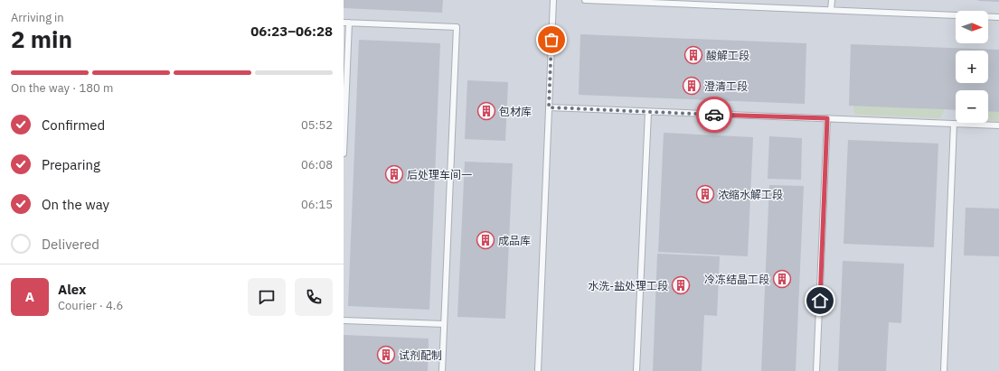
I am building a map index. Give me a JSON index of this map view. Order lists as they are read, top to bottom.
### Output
{
  "places": {
    "building": [
      "酸解工段",
      "澄清工段",
      "包材库",
      "后处理车间一",
      "浓缩水解工段",
      "成品库",
      "冷冻结晶工段",
      "水洗-盐处理工段",
      "试剂配制"
    ]
  },
  "north": "right",
  "page": {
    "heading": ["2 min", "Arriving in", "06:23–06:28"],
    "panel": ["Alex", "Courier · 4.6"],
    "map_buttons": ["+", "−"],
    "bar": "On the way · 180 m",
    "list": [
      ["Confirmed", "05:52"],
      ["Preparing", "06:08"],
      ["On the way", "06:15"],
      "Delivered"
    ],
    "round": "A"
  }
}
